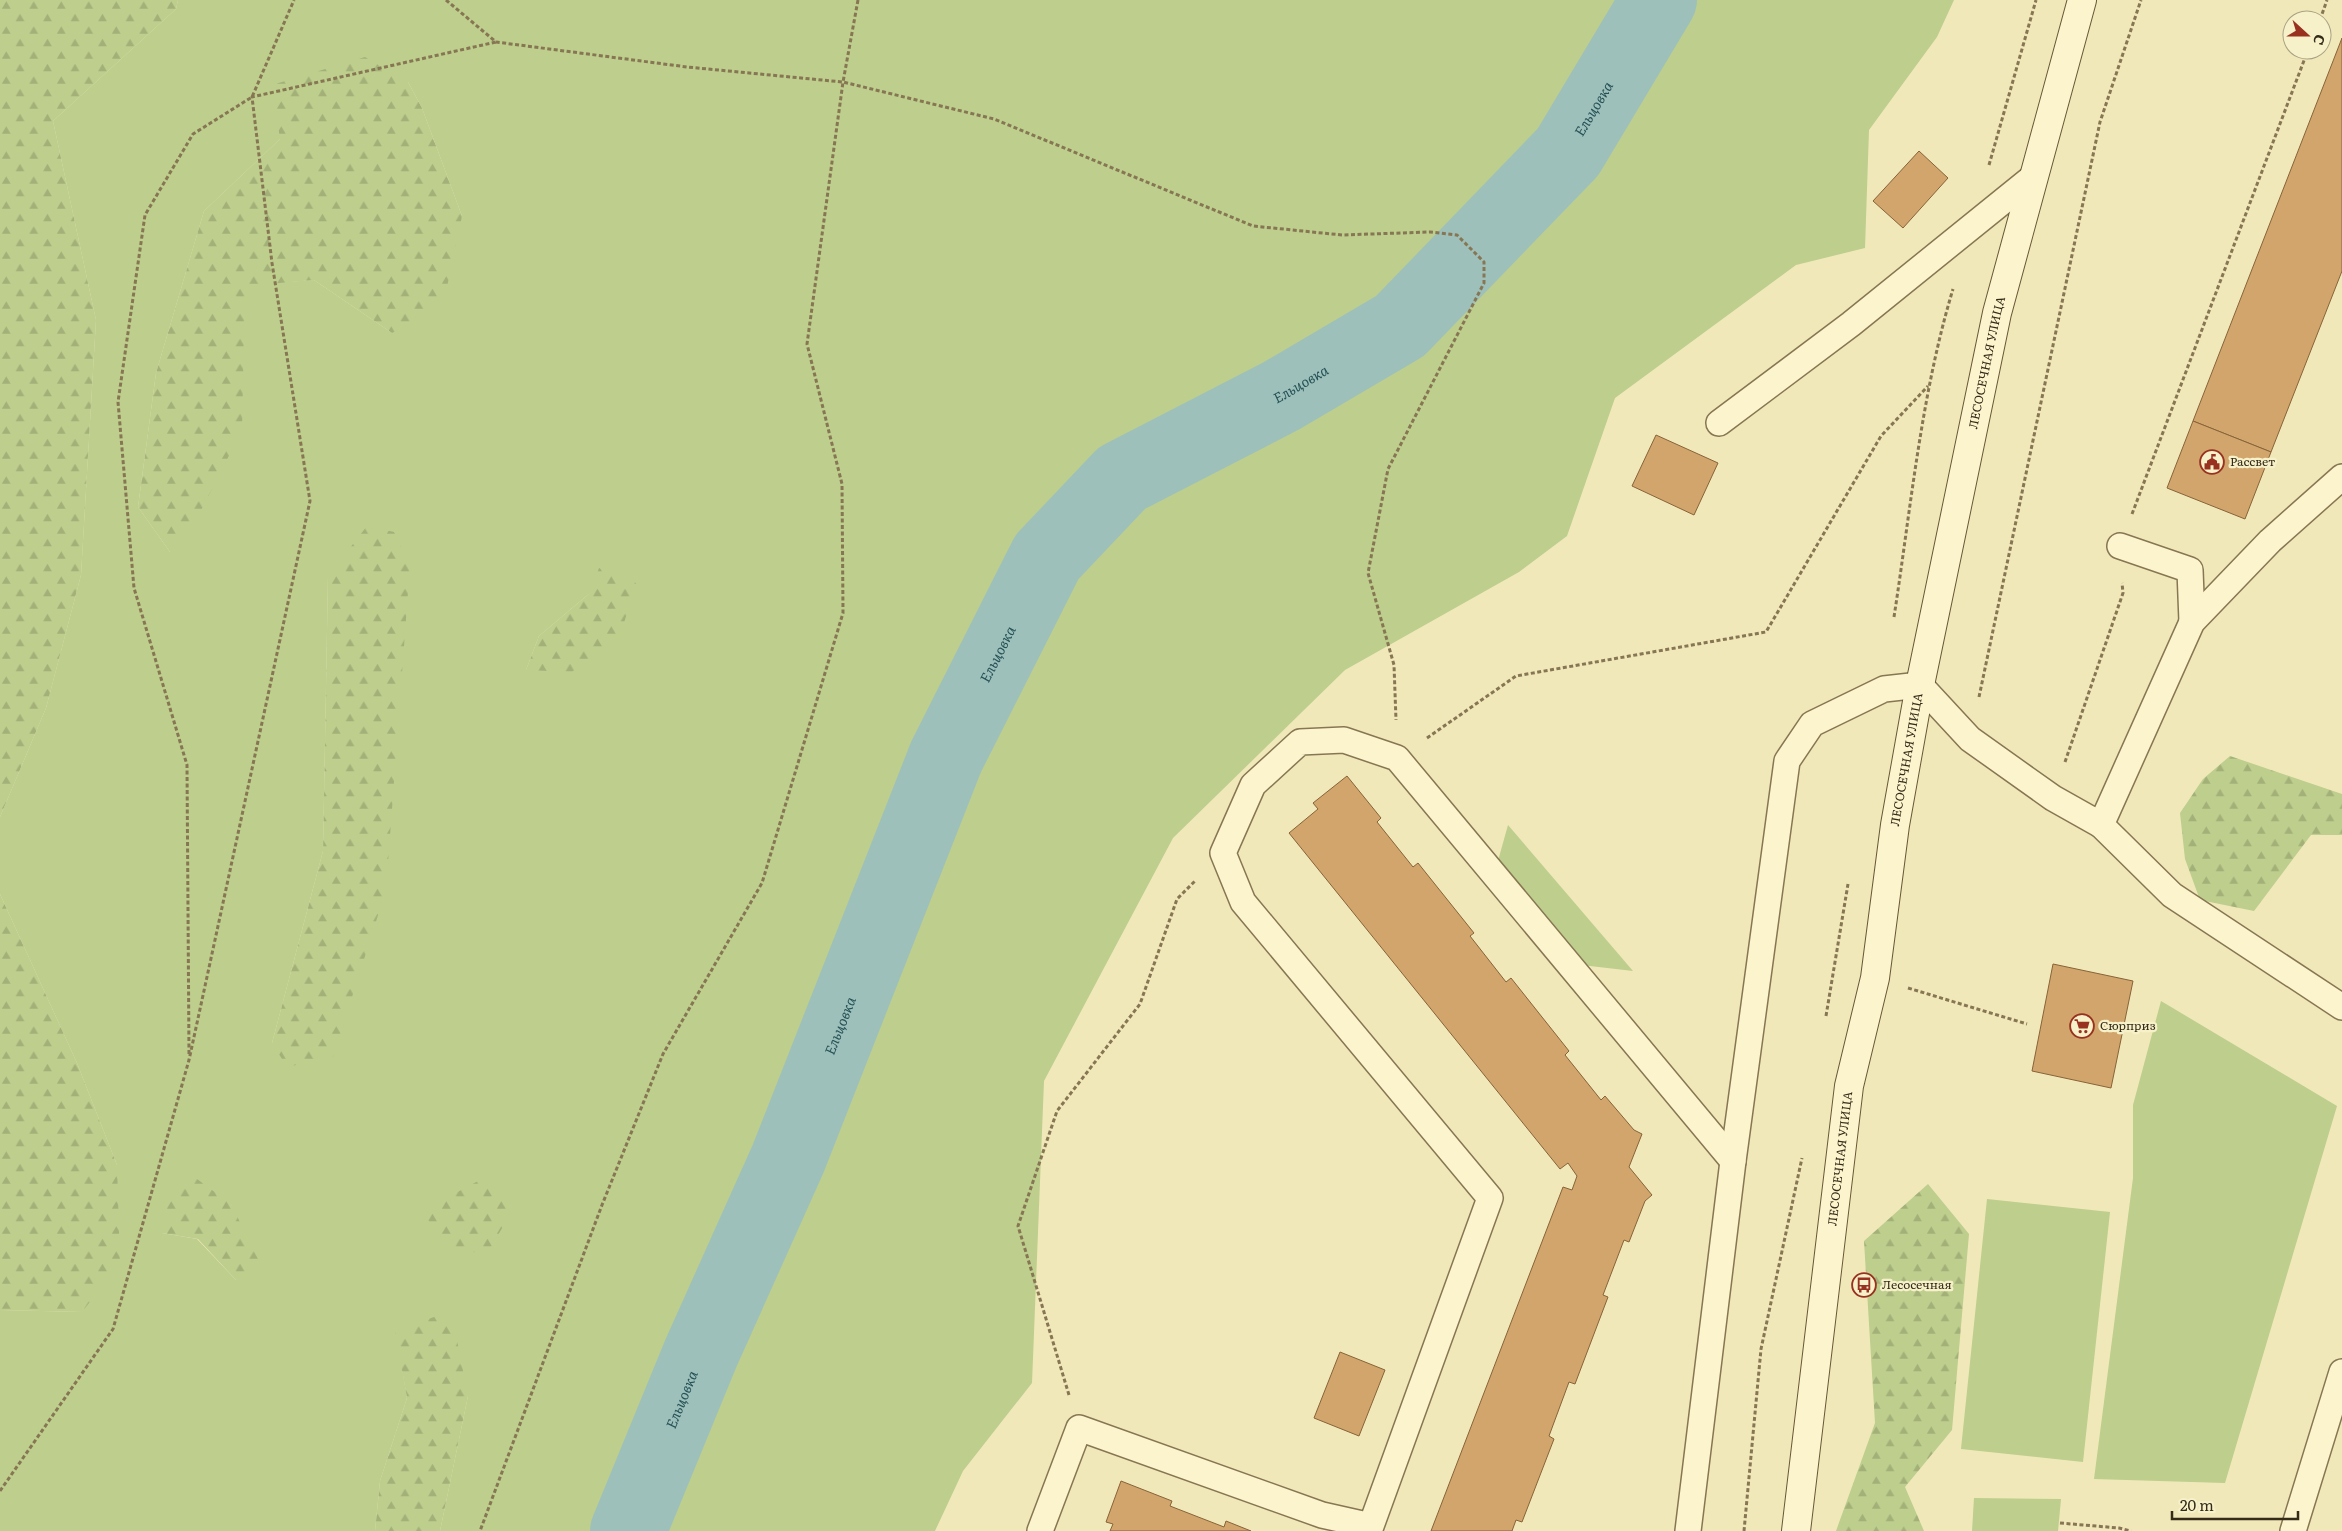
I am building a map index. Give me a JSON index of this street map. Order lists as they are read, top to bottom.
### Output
{
  "streets": {
    "street": ["ЛЕСОСЕЧНАЯ УЛИЦА"]
  },
  "water": ["Ельцовка"],
  "places": {
    "public building": ["Рассвет"],
    "supermarket": ["Сюрприз"],
    "bus stop": ["Лесосечная"]
  },
  "scale_bar": "20 m",
  "north": "right"
}
